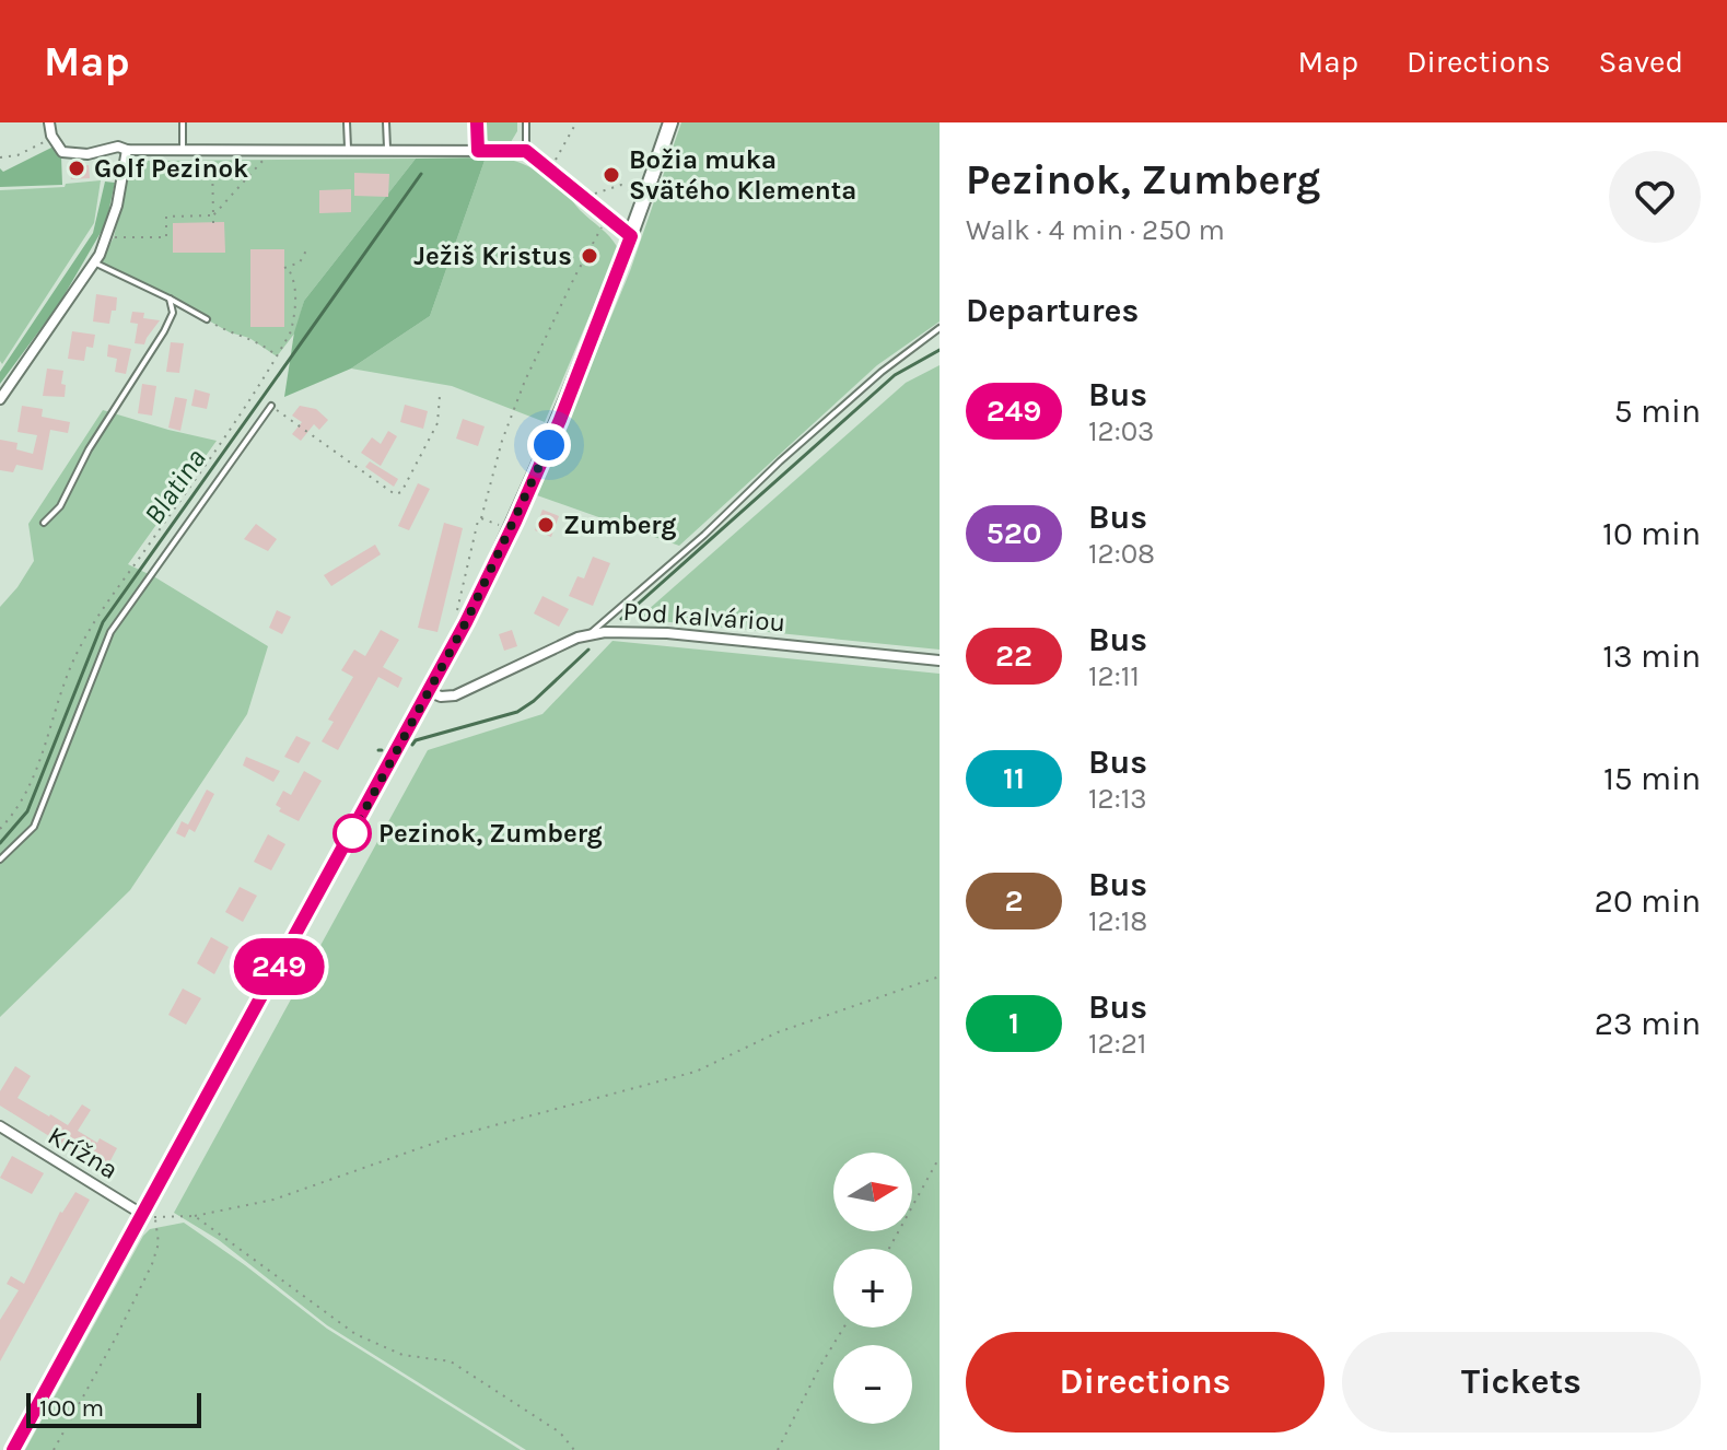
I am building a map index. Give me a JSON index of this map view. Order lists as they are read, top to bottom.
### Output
{
  "streets": {
    "street": ["Pod kalváriou", "Krížna"]
  },
  "water": ["Blatina"],
  "places": [
    "Golf Pezinok",
    "Božia muka Svätého Klementa",
    "Ježiš Kristus",
    "Zumberg",
    "Pezinok, Zumberg"
  ],
  "lines": ["bus line 249"],
  "scale_bar": "100 m",
  "north": "right",
  "page": {
    "header": "Map",
    "nav": ["Map", "Directions", "Saved"],
    "on_map": "249",
    "heading": [
      ["Pezinok, Zumberg", "Walk · 4 min · 250 m"],
      "Departures"
    ],
    "list": [
      {
        "mark": "249",
        "name": "Bus",
        "note": "12:03",
        "value": "5 min"
      },
      {
        "mark": "520",
        "name": "Bus",
        "note": "12:08",
        "value": "10 min"
      },
      {
        "mark": "22",
        "name": "Bus",
        "note": "12:11",
        "value": "13 min"
      },
      {
        "mark": "11",
        "name": "Bus",
        "note": "12:13",
        "value": "15 min"
      },
      {
        "mark": "2",
        "name": "Bus",
        "note": "12:18",
        "value": "20 min"
      },
      {
        "mark": "1",
        "name": "Bus",
        "note": "12:21",
        "value": "23 min"
      }
    ],
    "map_buttons": ["+", "−"],
    "buttons": ["Directions", "Tickets"],
    "scale": "100 m"
  }
}
